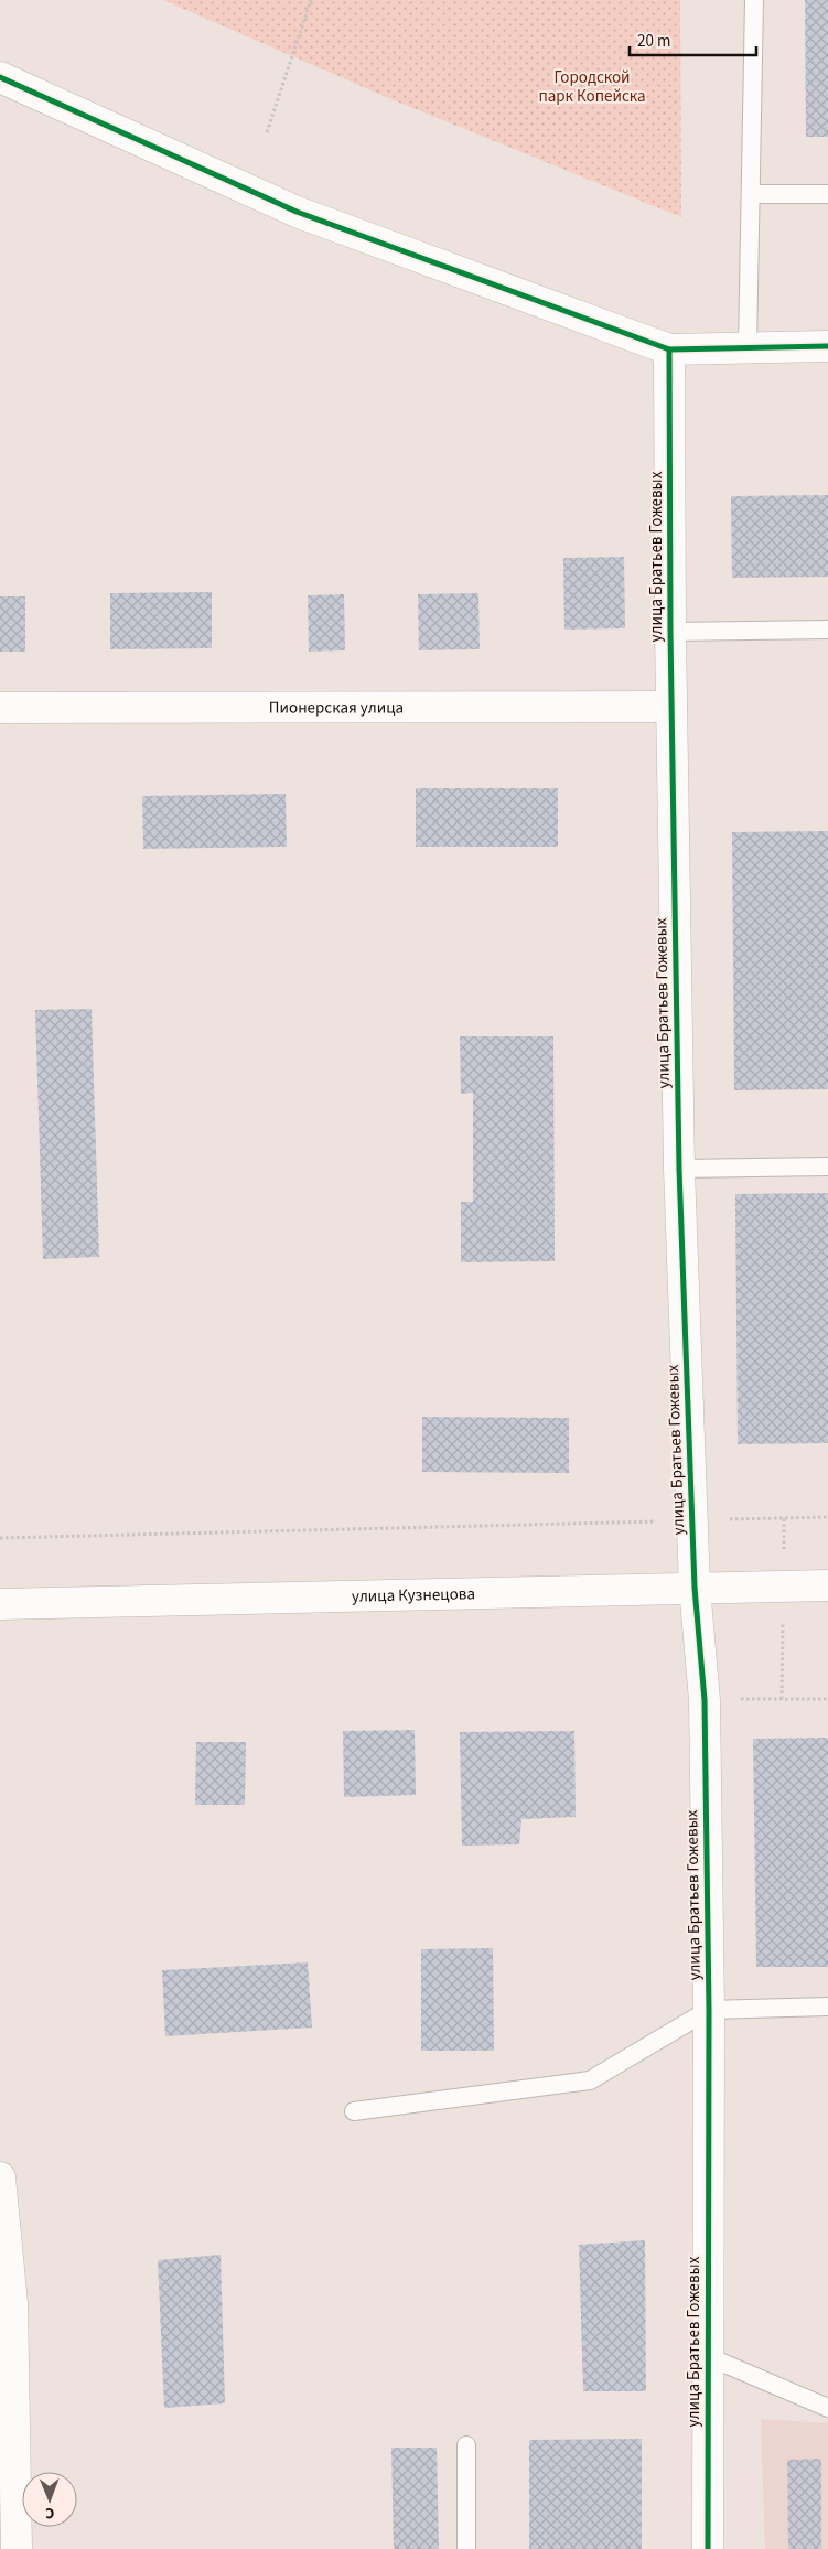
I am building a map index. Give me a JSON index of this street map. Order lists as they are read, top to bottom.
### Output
{
  "streets": {
    "street": ["улица Братьев Гожевых", "Пионерская улица", "улица Кузнецова"]
  },
  "crossings": [
    ["улица Братьев Гожевых", "Пионерская улица"],
    ["улица Братьев Гожевых", "улица Кузнецова"]
  ],
  "parks": ["Городской парк Копейска"],
  "scale_bar": "20 m",
  "north": "bottom"
}
